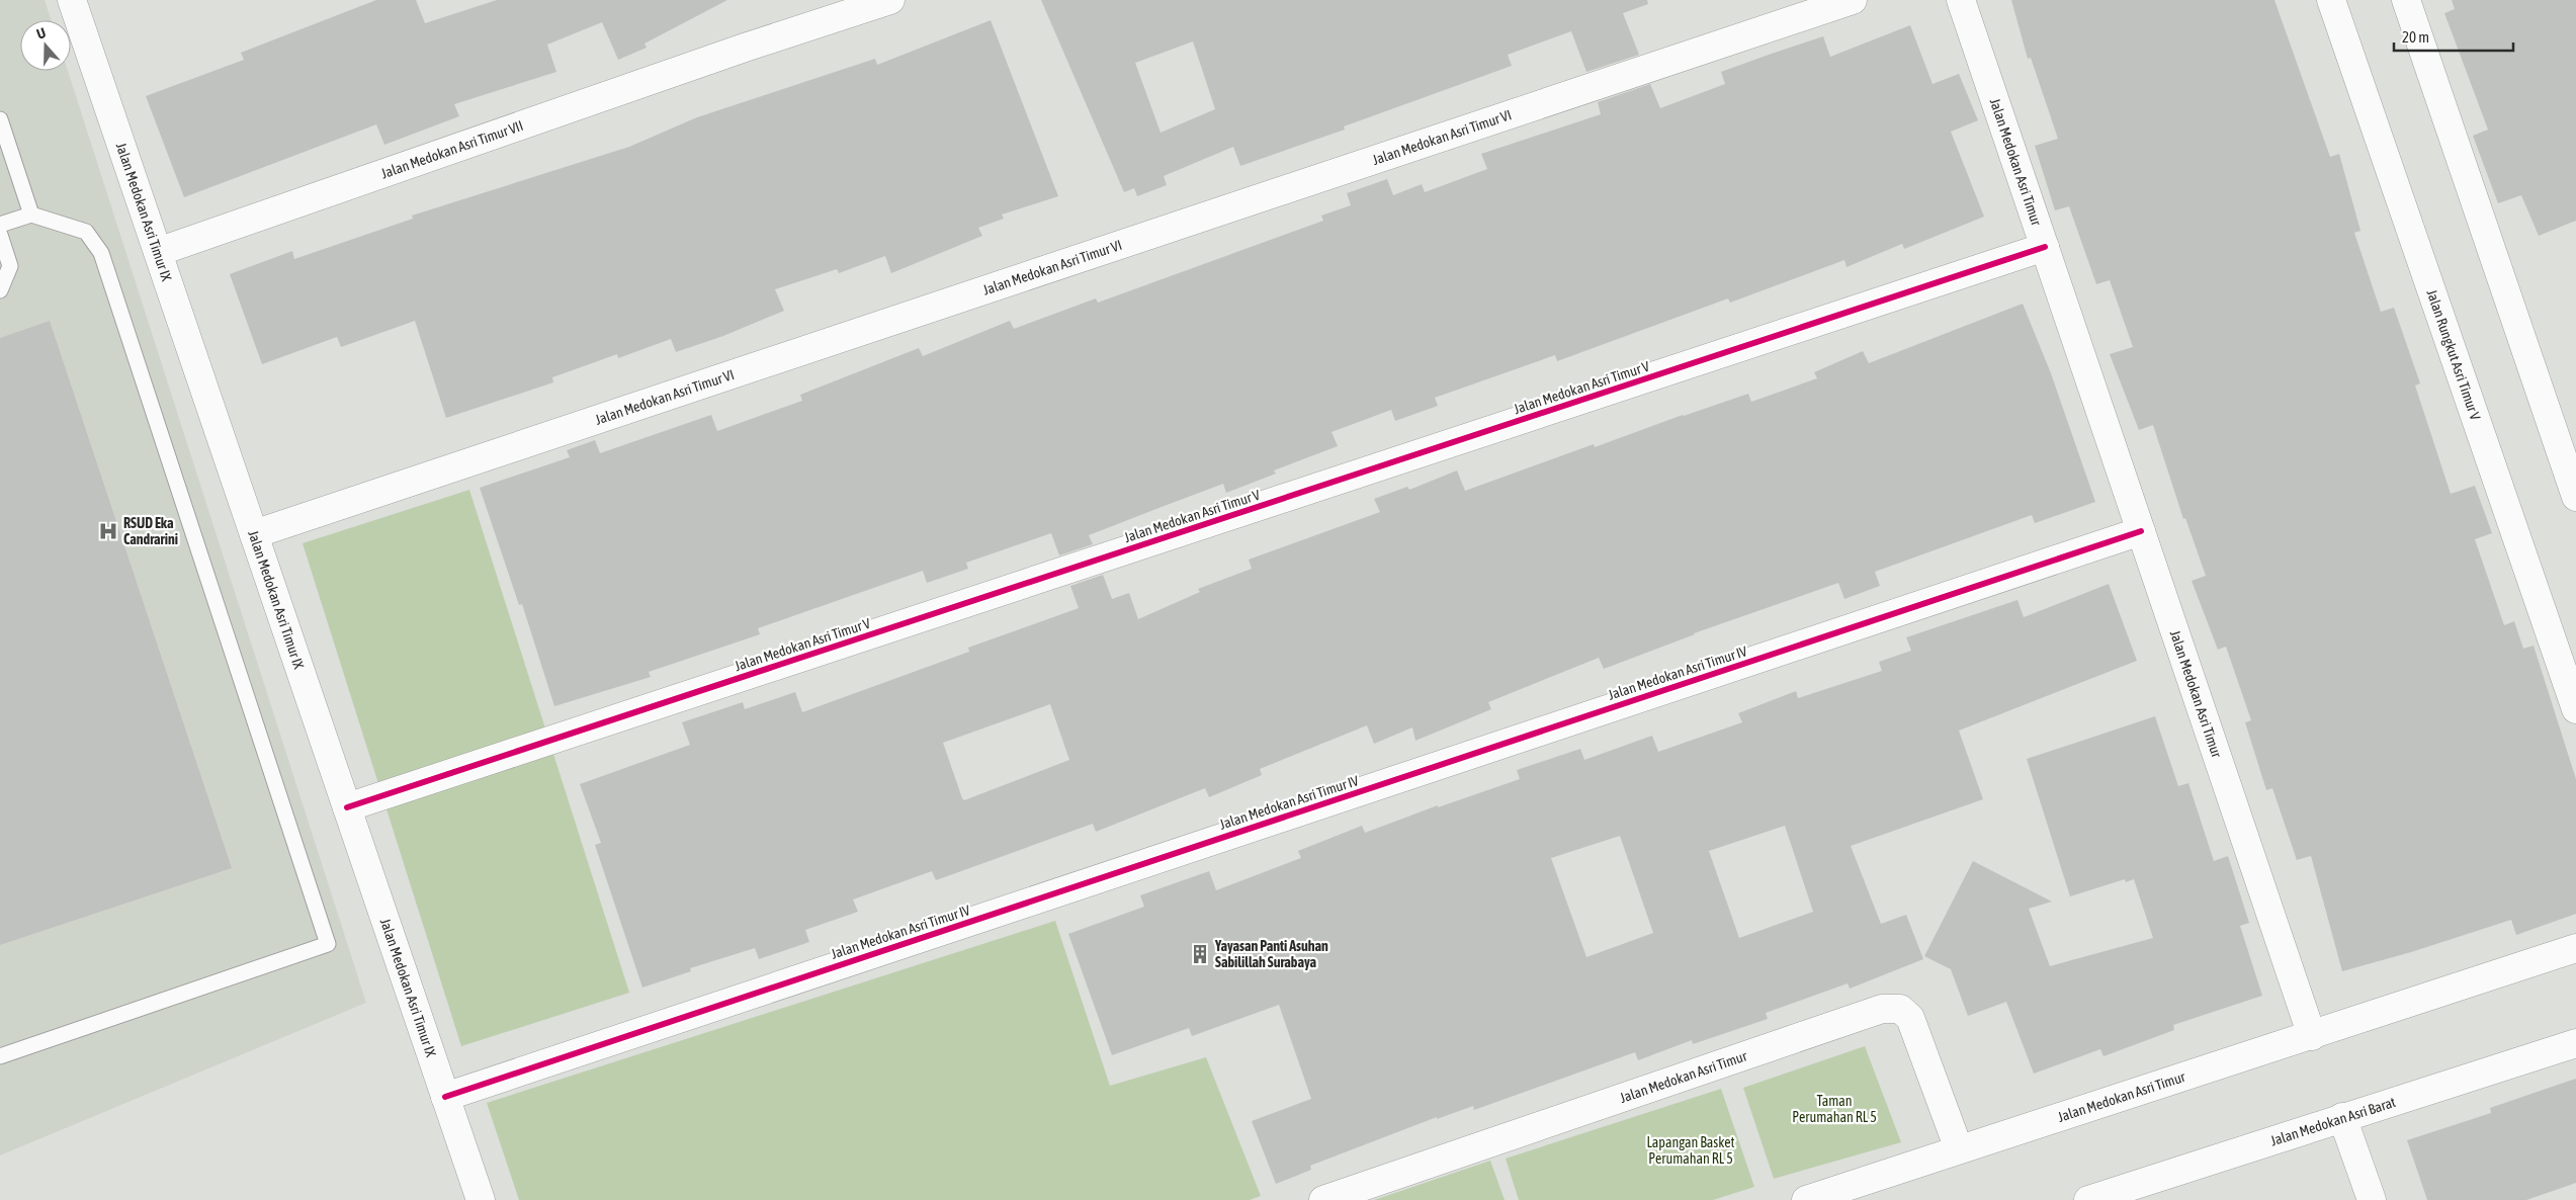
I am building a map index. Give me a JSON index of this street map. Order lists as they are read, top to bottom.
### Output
{
  "streets": {
    "street": [
      "Jalan Medokan Asri Timur VI",
      "Jalan Medokan Asri Timur VII",
      "Jalan Medokan Asri Timur",
      "Jalan Medokan Asri Timur IX",
      "Jalan Rungkut Asri Timur V",
      "Jalan Medokan Asri Timur V",
      "Jalan Medokan Asri Timur IV",
      "Jalan Medokan Asri Barat"
    ]
  },
  "crossings": [
    ["Jalan Medokan Asri Timur VI", "Jalan Medokan Asri Timur IX"],
    ["Jalan Medokan Asri Timur VII", "Jalan Medokan Asri Timur IX"],
    ["Jalan Medokan Asri Timur", "Jalan Medokan Asri Timur V"],
    ["Jalan Medokan Asri Timur", "Jalan Medokan Asri Timur IV"],
    ["Jalan Medokan Asri Timur IX", "Jalan Medokan Asri Timur V"],
    ["Jalan Medokan Asri Timur IX", "Jalan Medokan Asri Timur IV"]
  ],
  "parks": ["Taman Perumahan RL 5", "Lapangan Basket Perumahan RL 5"],
  "places": {
    "hospital": ["RSUD Eka Candrarini"],
    "building": ["Yayasan Panti Asuhan Sabilillah Surabaya"]
  },
  "scale_bar": "20 m",
  "north": "top"
}
